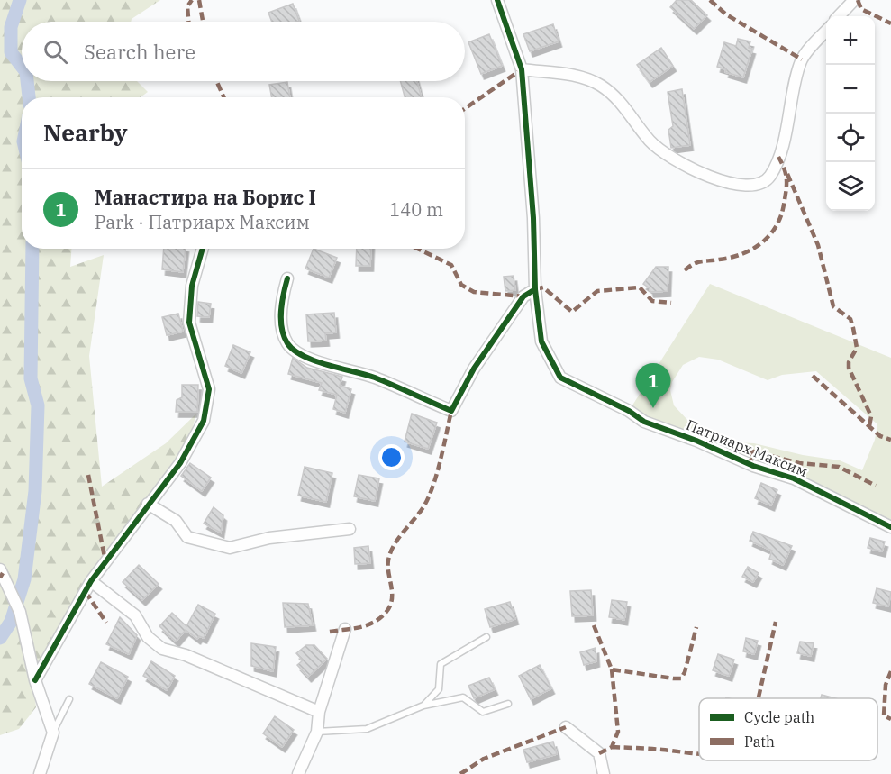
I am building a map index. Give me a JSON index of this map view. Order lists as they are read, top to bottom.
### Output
{
  "streets": {
    "street": ["Патриарх Максим"]
  },
  "legend": ["Cycle path", "Path"],
  "page": {
    "map_buttons": ["+", "−"],
    "search": "Search here",
    "heading": "Nearby",
    "list": [
      {
        "mark": "1",
        "name": "Манастира на Борис І",
        "note": "Park · Патриарх Максим",
        "value": "140 m"
      }
    ],
    "pins": "1"
  }
}
